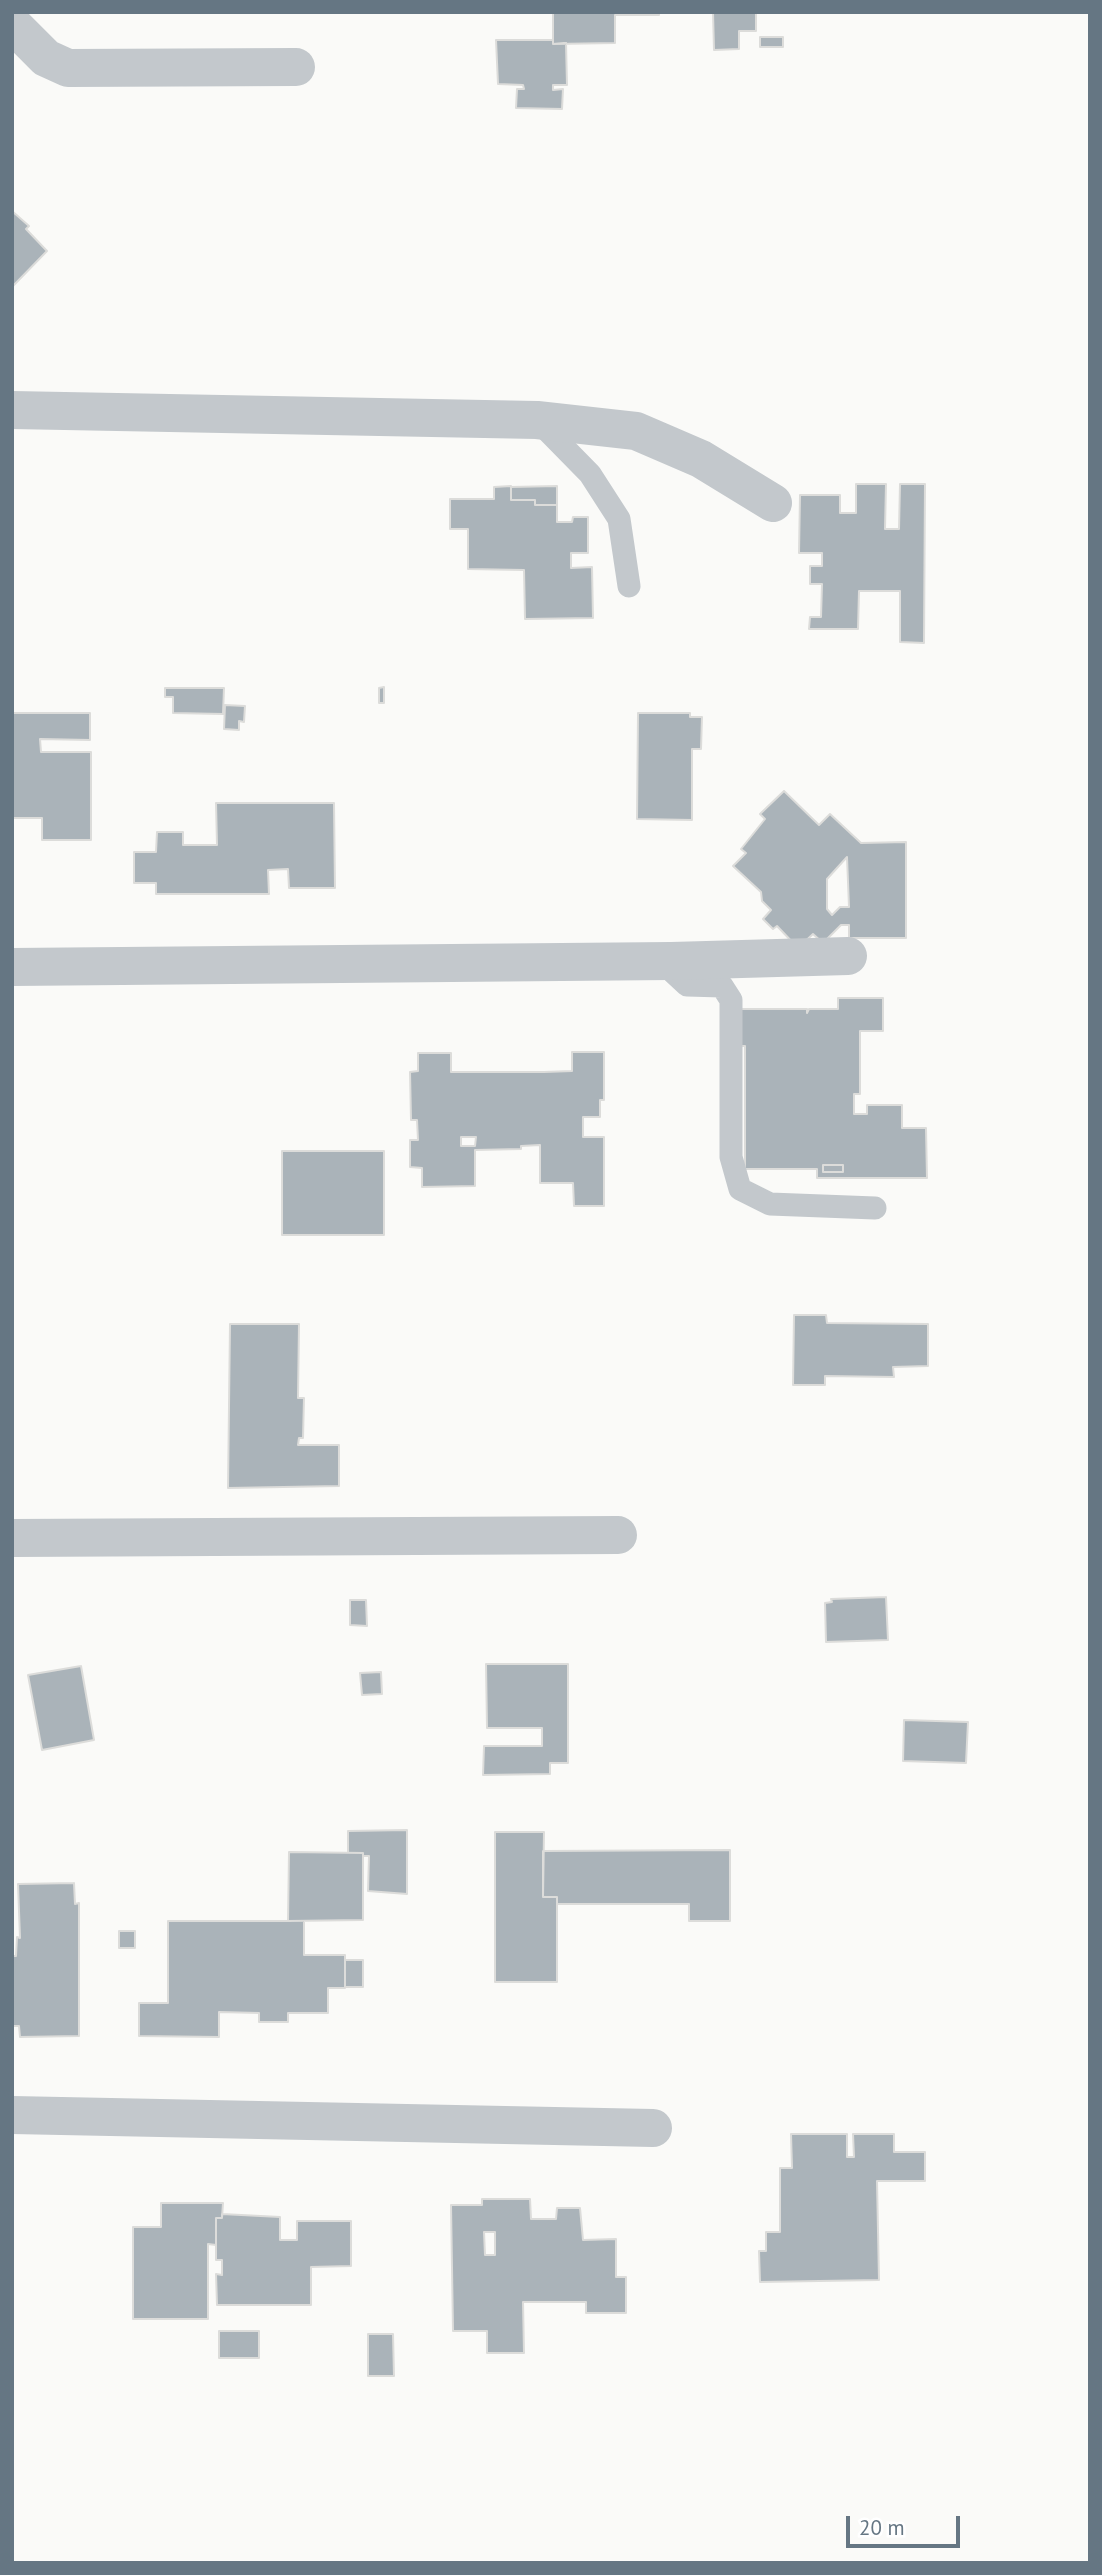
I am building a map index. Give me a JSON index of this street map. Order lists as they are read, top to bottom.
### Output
{
  "scale_bar": "20 m"
}
